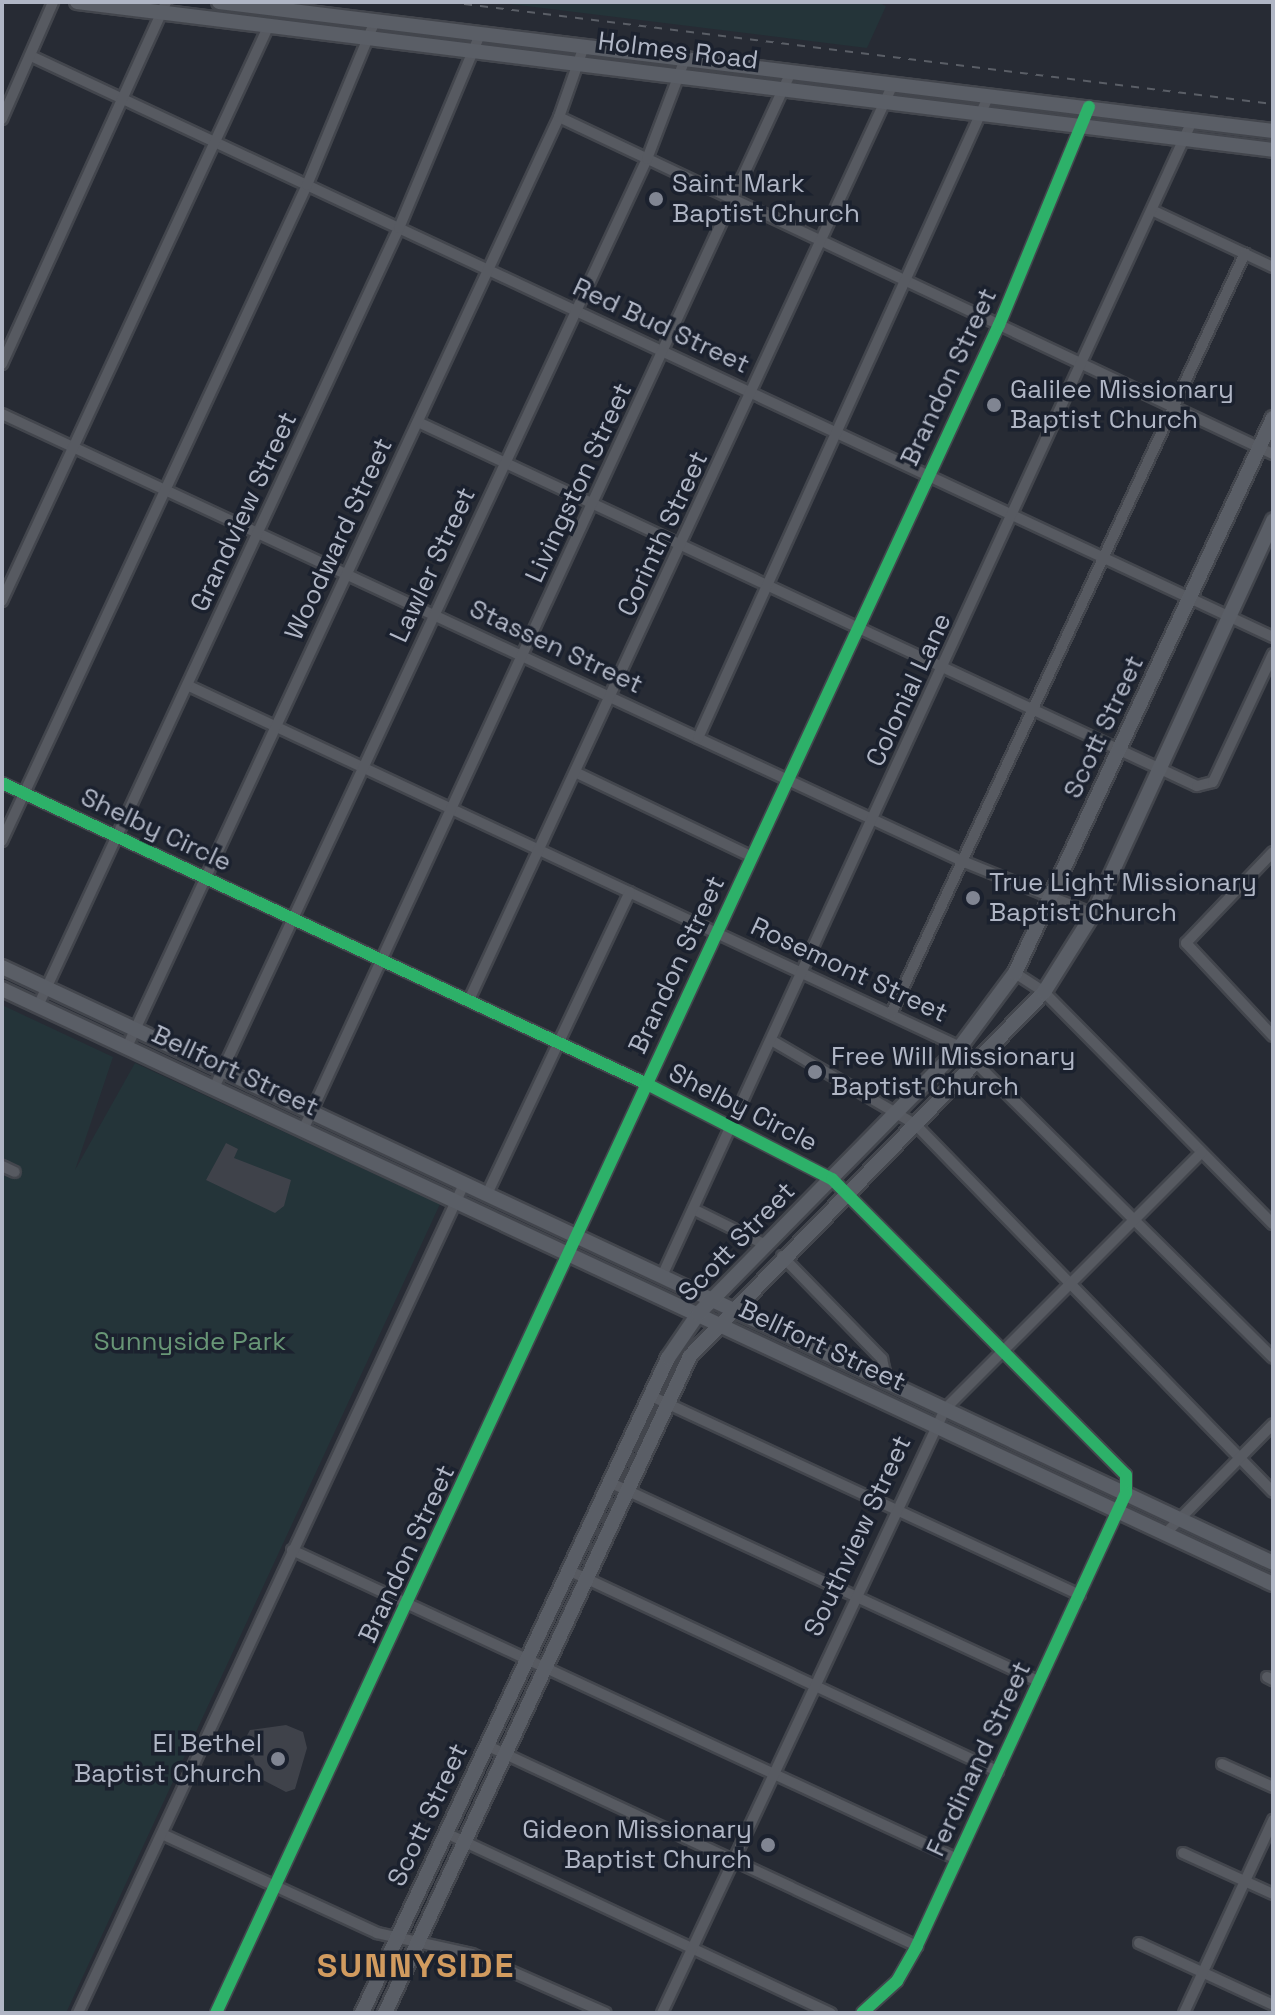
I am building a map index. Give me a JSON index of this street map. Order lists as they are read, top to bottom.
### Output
{
  "streets": {
    "main road": ["Holmes Road", "Scott Street", "Bellfort Street"],
    "street": [
      "Red Bud Street",
      "Brandon Street",
      "Livingston Street",
      "Grandview Street",
      "Corinth Street",
      "Woodward Street",
      "Lawler Street",
      "Stassen Street",
      "Colonial Lane",
      "Shelby Circle",
      "Rosemont Street",
      "Southview Street",
      "Ferdinand Street"
    ]
  },
  "crossings": [
    ["Holmes Road", "Brandon Street"],
    ["Holmes Road", "Livingston Street"],
    ["Holmes Road", "Grandview Street"],
    ["Holmes Road", "Corinth Street"],
    ["Holmes Road", "Woodward Street"],
    ["Holmes Road", "Lawler Street"],
    ["Holmes Road", "Colonial Lane"],
    ["Red Bud Street", "Brandon Street"],
    ["Red Bud Street", "Livingston Street"],
    ["Red Bud Street", "Grandview Street"],
    ["Red Bud Street", "Corinth Street"],
    ["Red Bud Street", "Woodward Street"],
    ["Red Bud Street", "Lawler Street"],
    ["Red Bud Street", "Colonial Lane"],
    ["Red Bud Street", "Scott Street"],
    ["Brandon Street", "Stassen Street"],
    ["Brandon Street", "Shelby Circle"],
    ["Brandon Street", "Rosemont Street"],
    ["Brandon Street", "Bellfort Street"],
    ["Livingston Street", "Stassen Street"],
    ["Livingston Street", "Shelby Circle"],
    ["Livingston Street", "Rosemont Street"],
    ["Livingston Street", "Bellfort Street"],
    ["Grandview Street", "Stassen Street"],
    ["Grandview Street", "Shelby Circle"],
    ["Grandview Street", "Rosemont Street"],
    ["Grandview Street", "Bellfort Street"],
    ["Corinth Street", "Stassen Street"],
    ["Corinth Street", "Shelby Circle"],
    ["Corinth Street", "Rosemont Street"],
    ["Woodward Street", "Stassen Street"],
    ["Woodward Street", "Shelby Circle"],
    ["Woodward Street", "Rosemont Street"],
    ["Woodward Street", "Bellfort Street"],
    ["Lawler Street", "Stassen Street"],
    ["Lawler Street", "Shelby Circle"],
    ["Lawler Street", "Rosemont Street"],
    ["Lawler Street", "Bellfort Street"],
    ["Stassen Street", "Colonial Lane"],
    ["Stassen Street", "Scott Street"],
    ["Colonial Lane", "Shelby Circle"],
    ["Colonial Lane", "Rosemont Street"],
    ["Colonial Lane", "Bellfort Street"],
    ["Scott Street", "Shelby Circle"],
    ["Scott Street", "Rosemont Street"],
    ["Scott Street", "Bellfort Street"],
    ["Shelby Circle", "Bellfort Street"],
    ["Shelby Circle", "Southview Street"],
    ["Rosemont Street", "Southview Street"],
    ["Bellfort Street", "Southview Street"],
    ["Bellfort Street", "Ferdinand Street"]
  ],
  "districts": ["SUNNYSIDE"],
  "parks": ["Sunnyside Park"],
  "places": [
    "Saint Mark Baptist Church",
    "Galilee Missionary Baptist Church",
    "True Light Missionary Baptist Church",
    "Free Will Missionary Baptist Church",
    "El Bethel Baptist Church",
    "Gideon Missionary Baptist Church"
  ]
}
